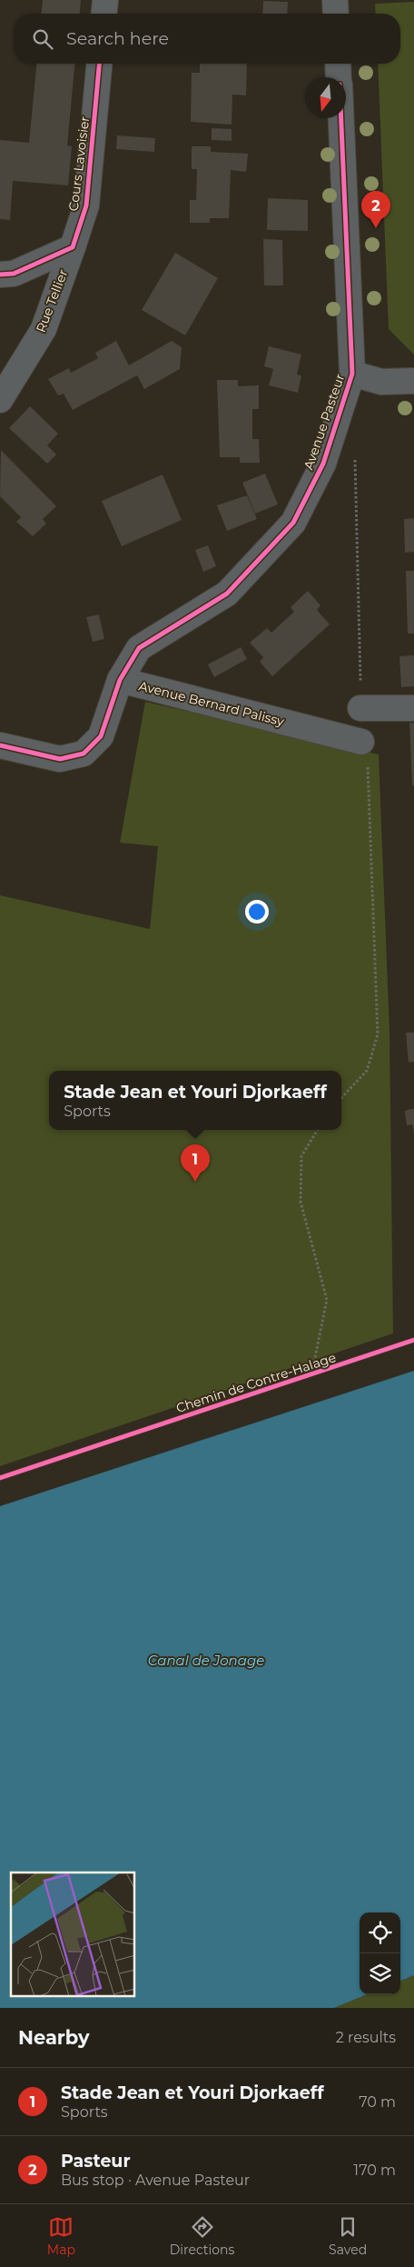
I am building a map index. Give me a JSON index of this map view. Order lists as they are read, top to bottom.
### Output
{
  "streets": {
    "street": [
      "Cours Lavoisier",
      "Rue Tellier",
      "Avenue Pasteur",
      "Avenue Bernard Palissy"
    ],
    "cycle path": ["Chemin de Contre-Halage"]
  },
  "crossings": [
    ["Cours Lavoisier", "Rue Tellier"],
    ["Avenue Pasteur", "Avenue Bernard Palissy"]
  ],
  "water": ["Canal de Jonage"],
  "north": "bottom",
  "page": {
    "search": "Search here",
    "pins": ["2", "1"],
    "popup": ["Stade Jean et Youri Djorkaeff", "Sports"],
    "heading": ["Nearby", "2 results"],
    "list": [
      {
        "mark": "1",
        "name": "Stade Jean et Youri Djorkaeff",
        "note": "Sports",
        "value": "70 m"
      },
      {
        "mark": "2",
        "name": "Pasteur",
        "note": "Bus stop · Avenue Pasteur",
        "value": "170 m"
      }
    ],
    "nav": ["Map", "Directions", "Saved"]
  }
}
